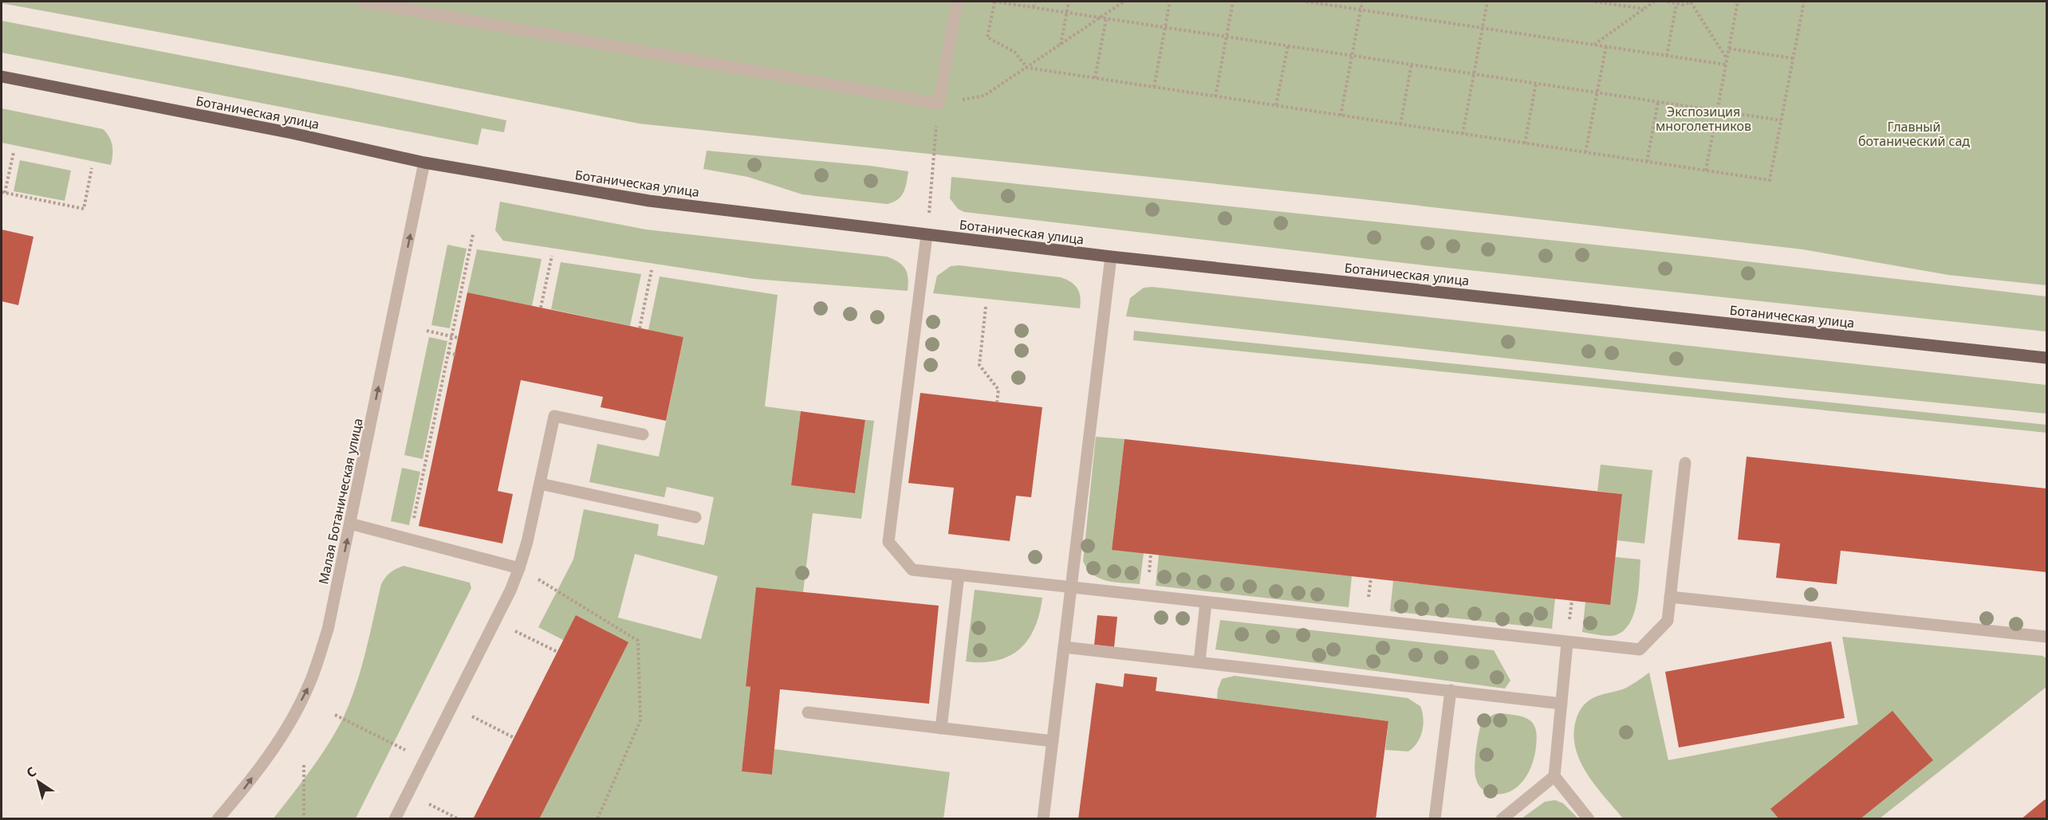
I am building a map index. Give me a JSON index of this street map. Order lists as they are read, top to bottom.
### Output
{
  "streets": {
    "main road": ["Ботаническая улица"],
    "street": ["Малая Ботаническая улица"]
  },
  "crossings": [
    ["Ботаническая улица", "Малая Ботаническая улица"]
  ],
  "one_way": ["Малая Ботаническая улица"],
  "parks": ["Экспозиция многолетников", "Главный ботанический сад"],
  "north": "top left"
}
